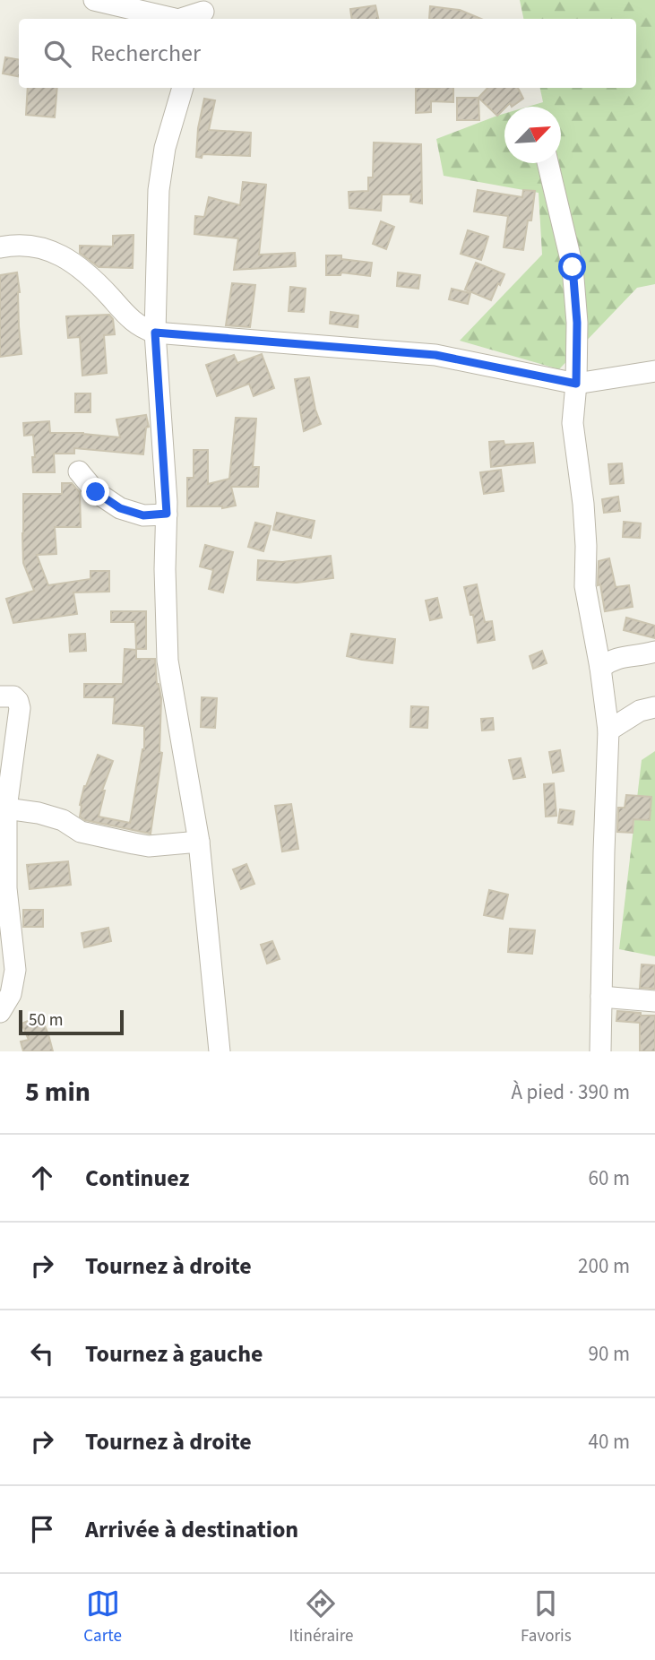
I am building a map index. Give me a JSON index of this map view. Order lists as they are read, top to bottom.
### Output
{
  "scale_bar": "50 m",
  "north": "top right",
  "page": {
    "search": "Rechercher",
    "scale": "50 m",
    "heading": ["5 min", "À pied · 390 m"],
    "list": [
      ["Continuez", "60 m"],
      ["Tournez à droite", "200 m"],
      ["Tournez à gauche", "90 m"],
      ["Tournez à droite", "40 m"],
      "Arrivée à destination"
    ],
    "nav": ["Carte", "Itinéraire", "Favoris"]
  }
}
